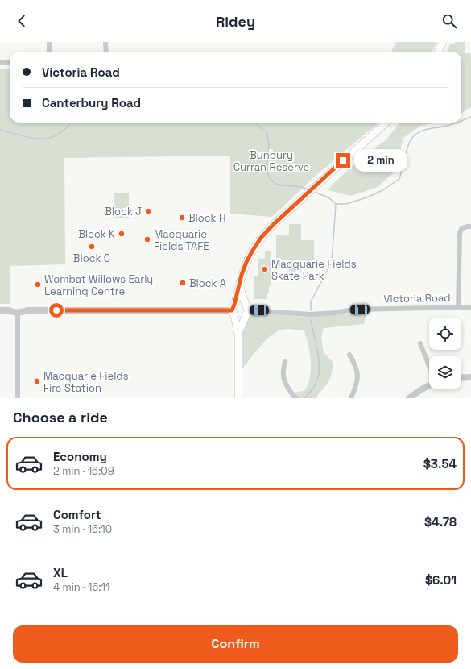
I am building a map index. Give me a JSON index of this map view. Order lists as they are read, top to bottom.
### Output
{
  "streets": {
    "street": ["Victoria Road"]
  },
  "parks": ["Bunbury Curran Reserve"],
  "places": [
    "Block J",
    "Block H",
    "Block K",
    "Macquarie Fields TAFE",
    "Block C",
    "Macquarie Fields Skate Park",
    "Block A",
    "Wombat Willows Early Learning Centre",
    "Macquarie Fields Fire Station"
  ],
  "page": {
    "header": "Ridey",
    "banner": ["Victoria Road", "Canterbury Road"],
    "bubble": "2 min",
    "heading": "Choose a ride",
    "list": [
      {
        "name": "Economy",
        "note": "2 min · 16:09",
        "value": "$3.54"
      },
      {
        "name": "Comfort",
        "note": "3 min · 16:10",
        "value": "$4.78"
      },
      {
        "name": "XL",
        "note": "4 min · 16:11",
        "value": "$6.01"
      }
    ],
    "buttons": "Confirm"
  }
}
